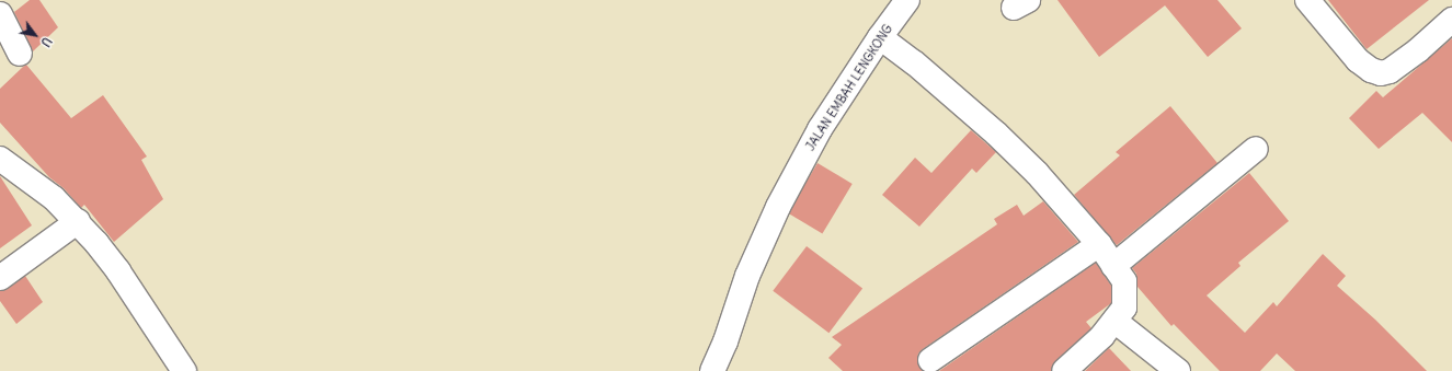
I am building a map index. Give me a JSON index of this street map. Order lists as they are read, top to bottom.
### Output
{
  "streets": {
    "street": ["JALAN EMBAH LENGKONG"]
  },
  "north": "bottom right"
}
